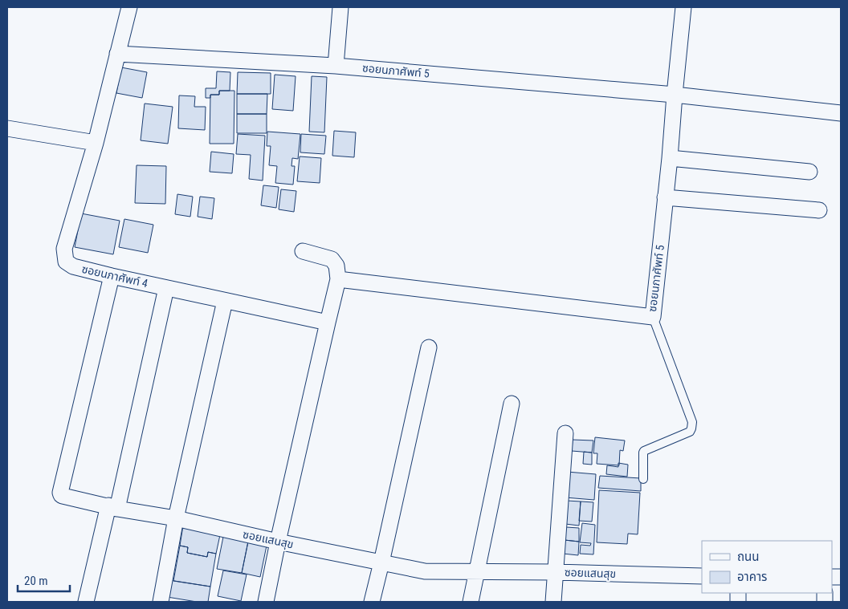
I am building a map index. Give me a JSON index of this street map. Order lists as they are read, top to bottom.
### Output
{
  "streets": {
    "street": ["ซอยนภาศัพท์ 5", "ซอยนภาศัพท์ 4", "ซอยแสนสุข"]
  },
  "crossings": [
    ["ซอยนภาศัพท์ 5", "ซอยนภาศัพท์ 4"],
    ["ซอยนภาศัพท์ 4", "ซอยแสนสุข"]
  ],
  "legend": ["ถนน", "อาคาร"],
  "scale_bar": "20 m"
}
